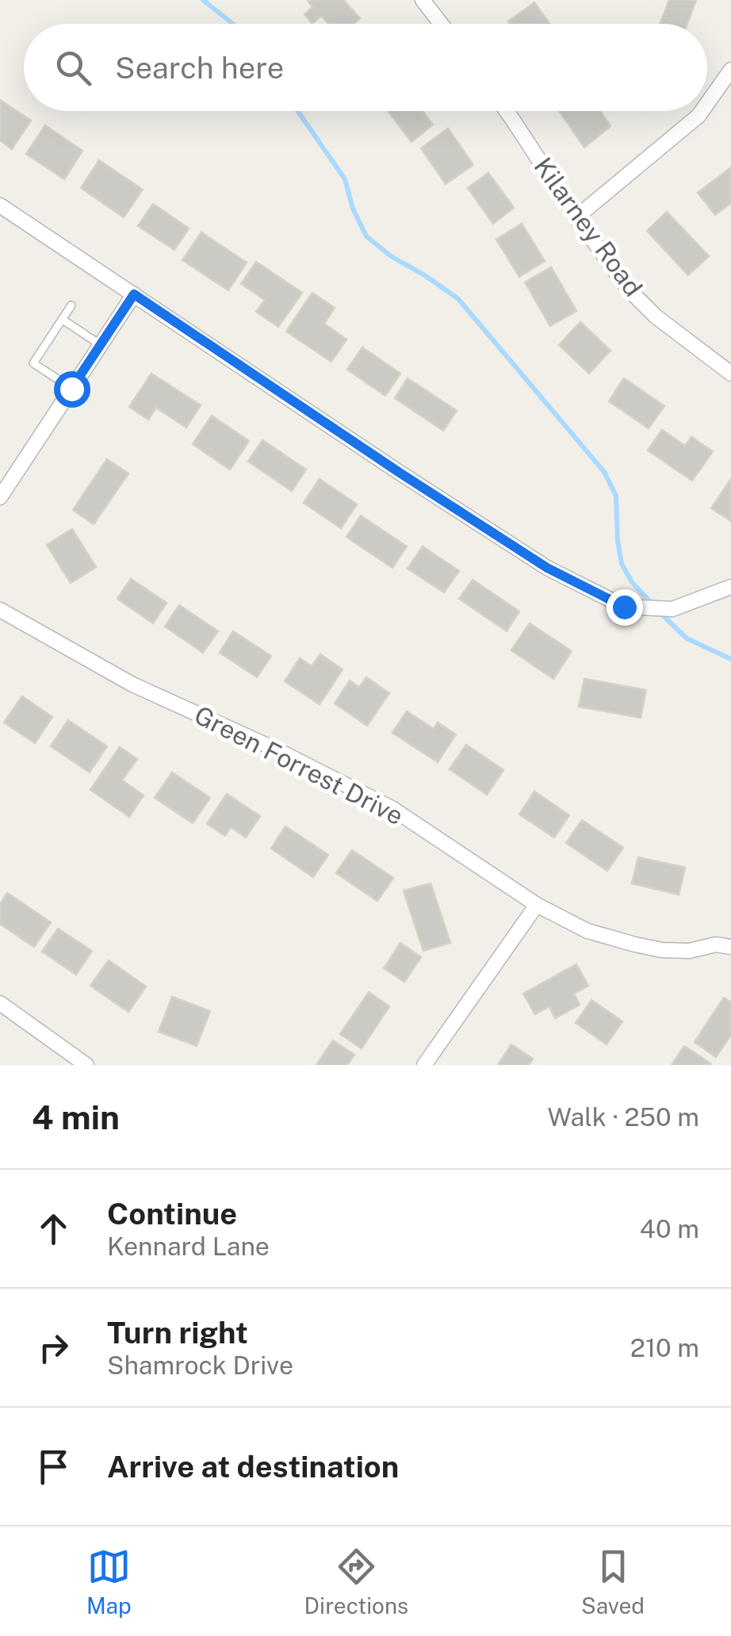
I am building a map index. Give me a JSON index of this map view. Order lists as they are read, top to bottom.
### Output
{
  "streets": {
    "street": ["Kilarney Road", "Green Forrest Drive"]
  },
  "page": {
    "search": "Search here",
    "heading": ["4 min", "Walk · 250 m"],
    "list": [
      ["Continue", "Kennard Lane", "40 m"],
      ["Turn right", "Shamrock Drive", "210 m"],
      "Arrive at destination"
    ],
    "nav": ["Map", "Directions", "Saved"]
  }
}
